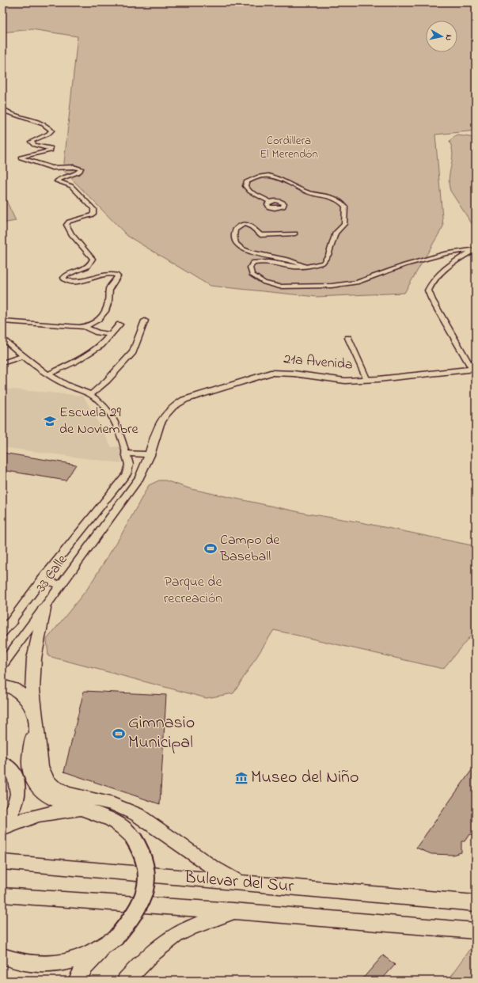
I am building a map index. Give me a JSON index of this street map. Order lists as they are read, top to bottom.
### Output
{
  "streets": {
    "highway": ["Bulevar del Sur"],
    "street": ["21a Avenida", "33 Calle"]
  },
  "crossings": [
    ["21a Avenida", "33 Calle"]
  ],
  "parks": ["Cordillera El Merendón", "Parque de recreación"],
  "places": {
    "school or university": ["Escuela 29 de Noviembre"],
    "sports": ["Campo de Baseball", "Gimnasio Municipal"],
    "museum": ["Museo del Niño"]
  },
  "north": "right"
}
